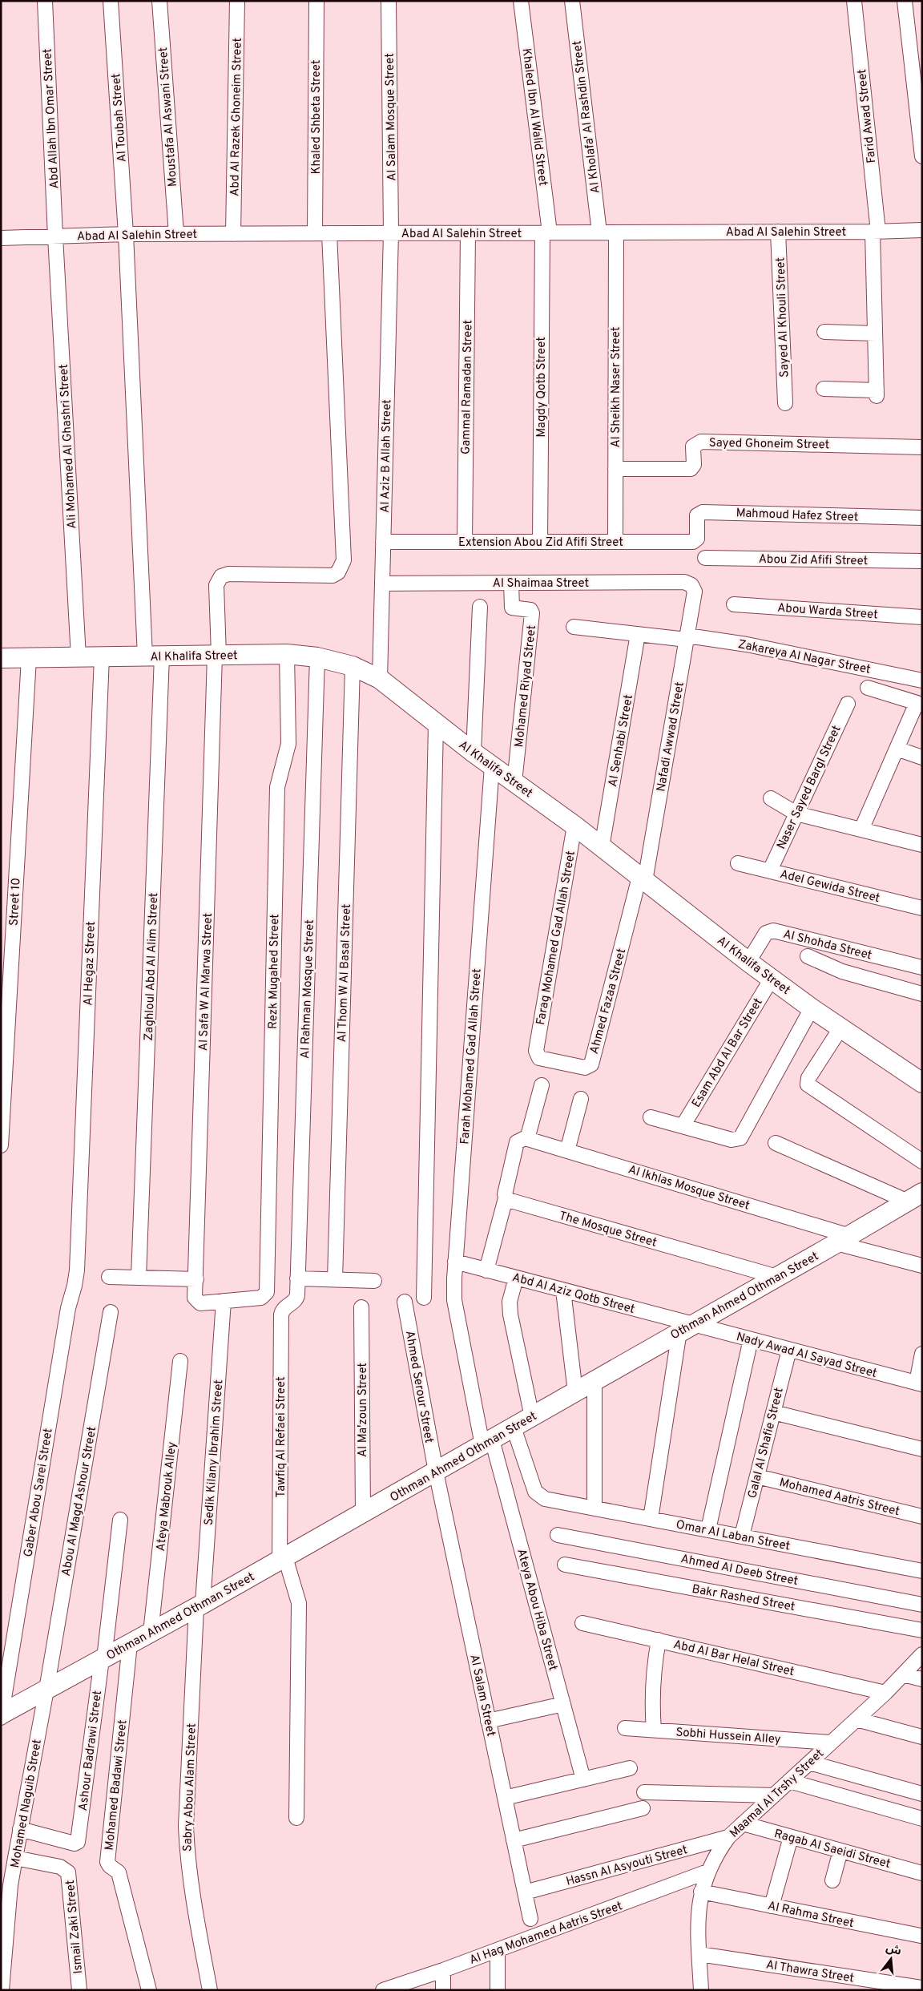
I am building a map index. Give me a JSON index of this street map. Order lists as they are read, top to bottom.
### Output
{
  "streets": {
    "main road": ["Al Khalifa Street", "Othman Ahmed Othman Street"],
    "street": [
      "Farid Awad Street",
      "Moustafa Al Aswani Street",
      "Abd Al Razek Ghoneim Street",
      "Khaled Shbeta Street",
      "Al Salam Mosque Street",
      "Khaled Ibn Al Walid Street",
      "Al Kholafa' Al Rashdin Street",
      "Al Toubah Street",
      "Abd Allah Ibn Omar Street",
      "Abad Al Salehin Street",
      "Sayed Al Khouli Street",
      "Gammal Ramadan Street",
      "Magdy Qotb Street",
      "Al Sheikh Naser Street",
      "Sayed Ghoneim Street",
      "Ali Mohamed Al Ghashri Street",
      "Al Aziz B Allah Street",
      "Mahmoud Hafez Street",
      "Extension Abou Zid Afifi Street",
      "Abou Zid Afifi Street",
      "Al Shaimaa Street",
      "Abou Warda Street",
      "Zakareya Al Nagar Street",
      "Mohamed Riyad Street",
      "Nafadi Awwad Street",
      "Al Senhabi Street",
      "Naser Sayed Bargl Street",
      "Adel Gewida Street",
      "Street 10",
      "Farag Mohamed Gad Allah Street",
      "Al Shohda Street",
      "Al Hegaz Street",
      "Zaghloul Abd Al Alim Street",
      "Rezk Mugahed Street",
      "Al Thom W Al Basal Street",
      "Al Safa W Al Marwa Street",
      "Al Rahman Mosque Street",
      "Ahmed Fazaa Street",
      "Esam Abd Al Bar Street",
      "Farah Mohamed Gad Allah Street",
      "Al Ikhlas Mosque Street",
      "The Mosque Street",
      "Abd Al Aziz Qotb Street",
      "Nady Awad Al Sayad Street",
      "Ahmed Serour Street",
      "Al Ma'zoun Street",
      "Tawfiq Al Refaei Street",
      "Galal Al Shafie Street",
      "Sedik Kilany Ibrahim Street",
      "Gaber Abou Sarei Street",
      "Ateya Mabrouk Alley",
      "Mohamed Aatris Street",
      "Abou Al Magd Ashour Street",
      "Omar Al Laban Street",
      "Ahmed Al Deeb Street",
      "Bakr Rashed Street",
      "Ateya Abou Hiba Street",
      "Abd Al Bar Helal Street",
      "Al Salam Street",
      "Sobhi Hussein Alley",
      "Ashour Badrawi Street",
      "Mohamed Badawi Street",
      "Sabry Abou Alam Street",
      "Maamal Al Trshy Street",
      "Mohamed Naguib Street",
      "Ragab Al Saeidi Street",
      "Hassn Al Asyouti Street",
      "Al Rahma Street",
      "Ismail Zaki Street",
      "Al Hag Mohamed Aatris Street",
      "Al Thawra Street"
    ]
  },
  "crossings": [
    ["Farid Awad Street", "Abad Al Salehin Street"],
    ["Moustafa Al Aswani Street", "Abad Al Salehin Street"],
    ["Abd Al Razek Ghoneim Street", "Abad Al Salehin Street"],
    ["Khaled Shbeta Street", "Abad Al Salehin Street"],
    ["Al Salam Mosque Street", "Abad Al Salehin Street"],
    ["Al Salam Mosque Street", "Al Aziz B Allah Street"],
    ["Khaled Ibn Al Walid Street", "Abad Al Salehin Street"],
    ["Khaled Ibn Al Walid Street", "Magdy Qotb Street"],
    ["Al Kholafa' Al Rashdin Street", "Abad Al Salehin Street"],
    ["Al Toubah Street", "Abad Al Salehin Street"],
    ["Al Toubah Street", "Al Khalifa Street"],
    ["Al Toubah Street", "Zaghloul Abd Al Alim Street"],
    ["Abd Allah Ibn Omar Street", "Abad Al Salehin Street"],
    ["Abd Allah Ibn Omar Street", "Ali Mohamed Al Ghashri Street"],
    ["Abad Al Salehin Street", "Sayed Al Khouli Street"],
    ["Abad Al Salehin Street", "Gammal Ramadan Street"],
    ["Abad Al Salehin Street", "Magdy Qotb Street"],
    ["Abad Al Salehin Street", "Al Sheikh Naser Street"],
    ["Abad Al Salehin Street", "Ali Mohamed Al Ghashri Street"],
    ["Abad Al Salehin Street", "Al Aziz B Allah Street"],
    ["Abad Al Salehin Street", "Al Safa W Al Marwa Street"],
    ["Gammal Ramadan Street", "Extension Abou Zid Afifi Street"],
    ["Magdy Qotb Street", "Extension Abou Zid Afifi Street"],
    ["Al Sheikh Naser Street", "Sayed Ghoneim Street"],
    ["Al Sheikh Naser Street", "Extension Abou Zid Afifi Street"],
    ["Ali Mohamed Al Ghashri Street", "Al Khalifa Street"],
    ["Al Aziz B Allah Street", "Extension Abou Zid Afifi Street"],
    ["Al Aziz B Allah Street", "Al Shaimaa Street"],
    ["Al Aziz B Allah Street", "Al Khalifa Street"],
    ["Mahmoud Hafez Street", "Extension Abou Zid Afifi Street"],
    ["Al Shaimaa Street", "Mohamed Riyad Street"],
    ["Al Shaimaa Street", "Nafadi Awwad Street"],
    ["Al Khalifa Street", "Mohamed Riyad Street"],
    ["Al Khalifa Street", "Nafadi Awwad Street"],
    ["Al Khalifa Street", "Al Senhabi Street"],
    ["Al Khalifa Street", "Street 10"],
    ["Al Khalifa Street", "Farag Mohamed Gad Allah Street"],
    ["Al Khalifa Street", "Al Shohda Street"],
    ["Al Khalifa Street", "Al Hegaz Street"],
    ["Al Khalifa Street", "Zaghloul Abd Al Alim Street"],
    ["Al Khalifa Street", "Rezk Mugahed Street"],
    ["Al Khalifa Street", "Al Thom W Al Basal Street"],
    ["Al Khalifa Street", "Al Safa W Al Marwa Street"],
    ["Al Khalifa Street", "Al Rahman Mosque Street"],
    ["Al Khalifa Street", "Ahmed Fazaa Street"],
    ["Al Khalifa Street", "Esam Abd Al Bar Street"],
    ["Al Khalifa Street", "Farah Mohamed Gad Allah Street"],
    ["Zakareya Al Nagar Street", "Nafadi Awwad Street"],
    ["Zakareya Al Nagar Street", "Al Senhabi Street"],
    ["Nafadi Awwad Street", "Ahmed Fazaa Street"],
    ["Naser Sayed Bargl Street", "Adel Gewida Street"],
    ["Farag Mohamed Gad Allah Street", "Ahmed Fazaa Street"],
    ["Al Hegaz Street", "Gaber Abou Sarei Street"],
    ["Rezk Mugahed Street", "Al Safa W Al Marwa Street"],
    ["Rezk Mugahed Street", "Sedik Kilany Ibrahim Street"],
    ["Al Safa W Al Marwa Street", "Sedik Kilany Ibrahim Street"],
    ["Al Rahman Mosque Street", "Tawfiq Al Refaei Street"],
    ["Farah Mohamed Gad Allah Street", "Abd Al Aziz Qotb Street"],
    ["Farah Mohamed Gad Allah Street", "Ateya Abou Hiba Street"],
    ["Al Ikhlas Mosque Street", "Othman Ahmed Othman Street"],
    ["The Mosque Street", "Othman Ahmed Othman Street"],
    ["Abd Al Aziz Qotb Street", "Othman Ahmed Othman Street"],
    ["Abd Al Aziz Qotb Street", "Nady Awad Al Sayad Street"],
    ["Othman Ahmed Othman Street", "Nady Awad Al Sayad Street"],
    ["Othman Ahmed Othman Street", "Ahmed Serour Street"],
    ["Othman Ahmed Othman Street", "Al Ma'zoun Street"],
    ["Othman Ahmed Othman Street", "Tawfiq Al Refaei Street"],
    ["Othman Ahmed Othman Street", "Sedik Kilany Ibrahim Street"],
    ["Othman Ahmed Othman Street", "Gaber Abou Sarei Street"],
    ["Othman Ahmed Othman Street", "Ateya Mabrouk Alley"],
    ["Othman Ahmed Othman Street", "Abou Al Magd Ashour Street"],
    ["Othman Ahmed Othman Street", "Omar Al Laban Street"],
    ["Othman Ahmed Othman Street", "Ateya Abou Hiba Street"],
    ["Othman Ahmed Othman Street", "Al Salam Street"],
    ["Othman Ahmed Othman Street", "Ashour Badrawi Street"],
    ["Othman Ahmed Othman Street", "Mohamed Badawi Street"],
    ["Othman Ahmed Othman Street", "Sabry Abou Alam Street"],
    ["Othman Ahmed Othman Street", "Mohamed Naguib Street"],
    ["Nady Awad Al Sayad Street", "Galal Al Shafie Street"],
    ["Ahmed Serour Street", "Al Salam Street"],
    ["Galal Al Shafie Street", "Mohamed Aatris Street"],
    ["Galal Al Shafie Street", "Omar Al Laban Street"],
    ["Sedik Kilany Ibrahim Street", "Sabry Abou Alam Street"],
    ["Abou Al Magd Ashour Street", "Mohamed Naguib Street"],
    ["Abd Al Bar Helal Street", "Maamal Al Trshy Street"],
    ["Al Salam Street", "Hassn Al Asyouti Street"],
    ["Sobhi Hussein Alley", "Maamal Al Trshy Street"],
    ["Ashour Badrawi Street", "Mohamed Naguib Street"],
    ["Maamal Al Trshy Street", "Ragab Al Saeidi Street"],
    ["Maamal Al Trshy Street", "Hassn Al Asyouti Street"],
    ["Maamal Al Trshy Street", "Al Rahma Street"],
    ["Maamal Al Trshy Street", "Al Hag Mohamed Aatris Street"],
    ["Maamal Al Trshy Street", "Al Thawra Street"],
    ["Mohamed Naguib Street", "Ismail Zaki Street"]
  ],
  "north": "top"
}
